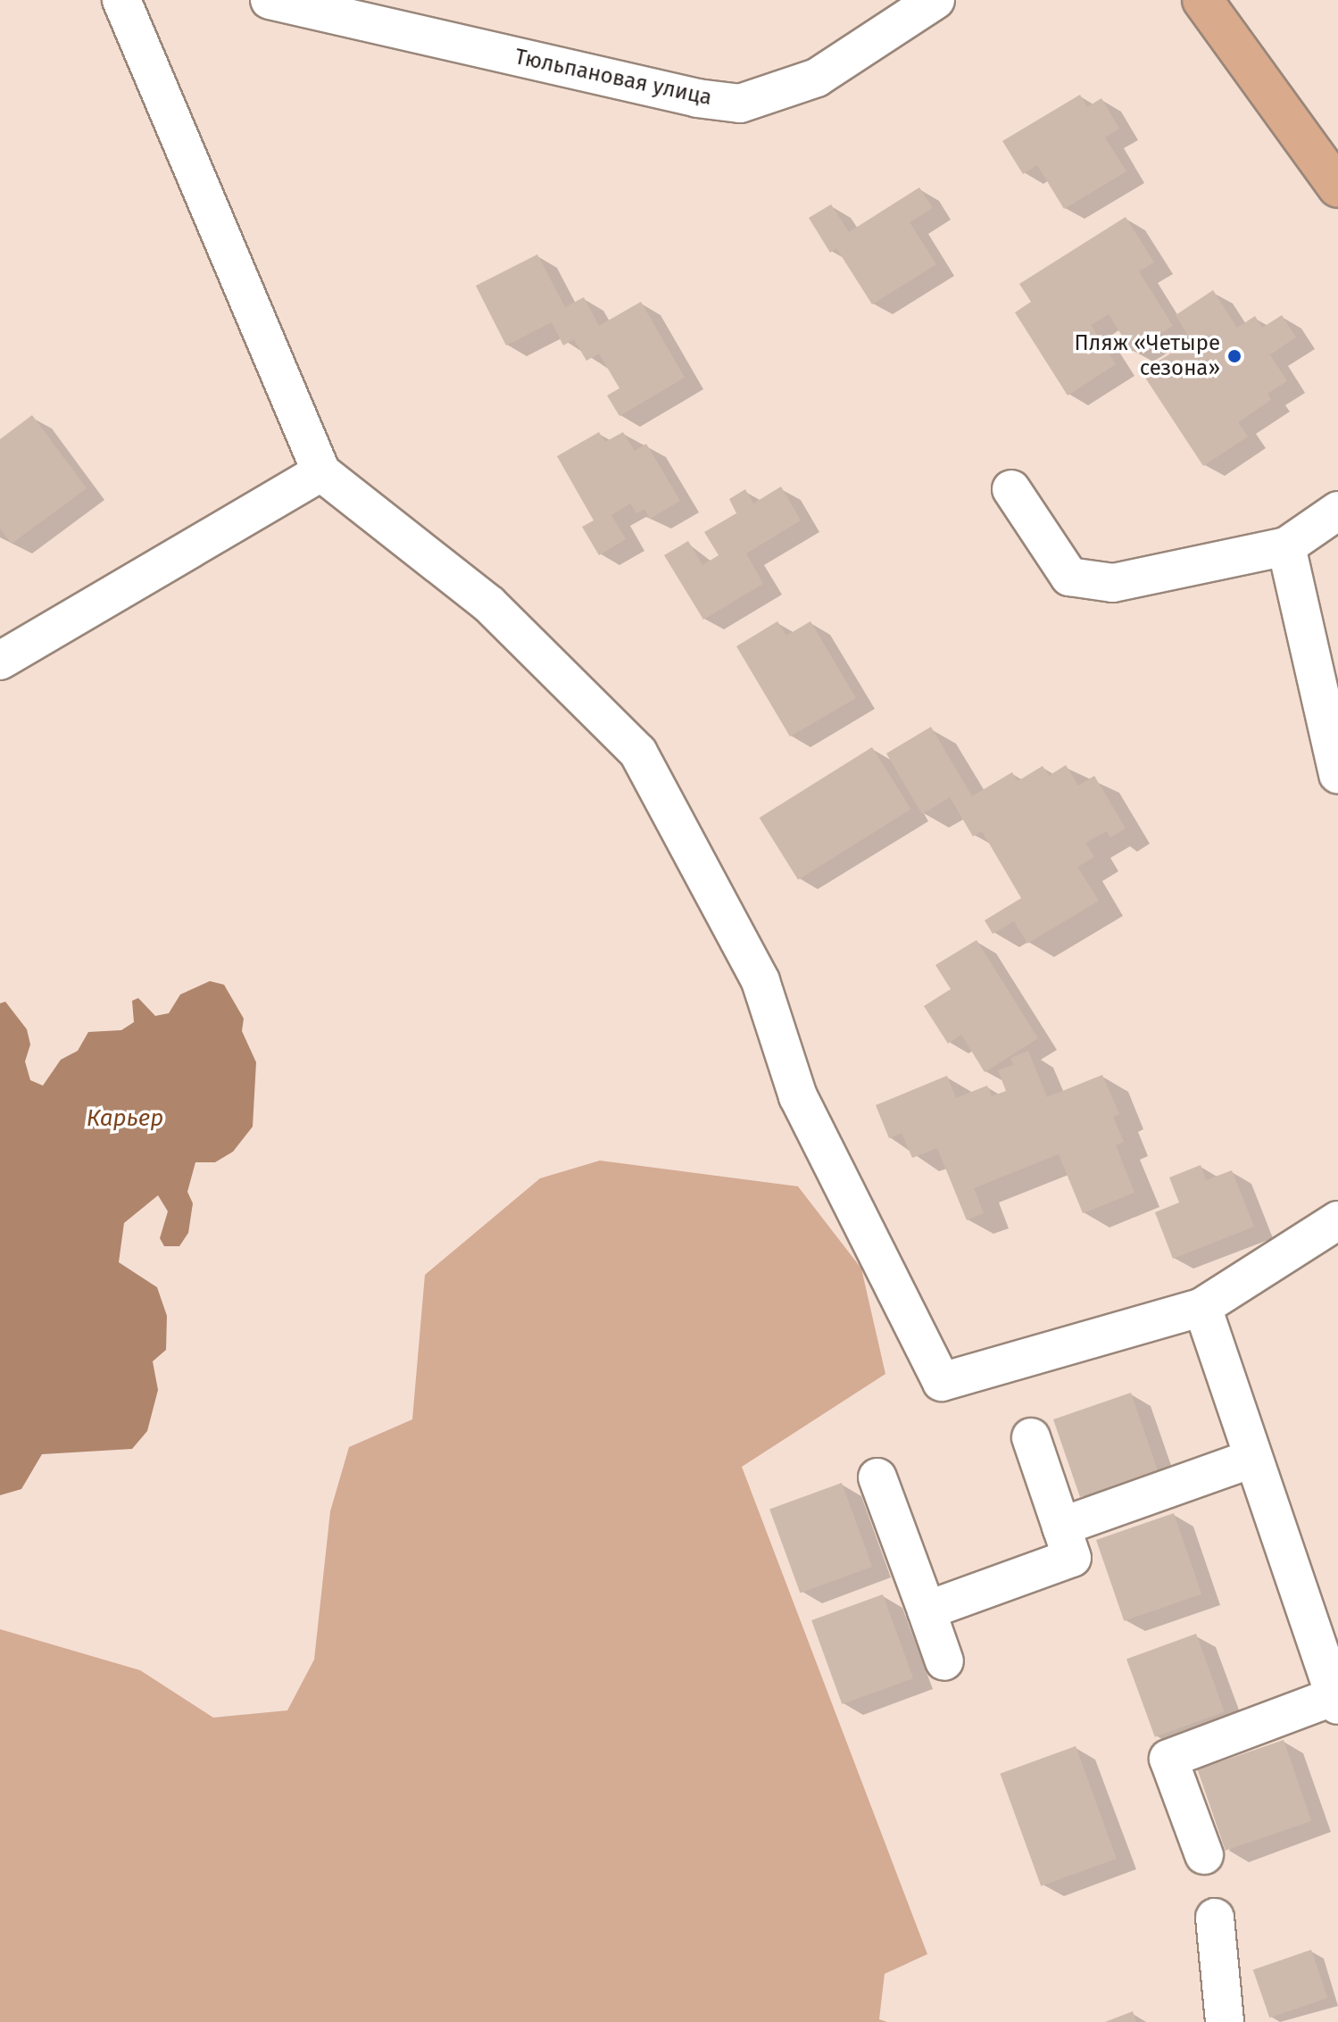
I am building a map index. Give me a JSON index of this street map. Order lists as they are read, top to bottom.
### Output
{
  "streets": {
    "street": ["Тюльпановая улица"]
  },
  "water": ["Карьер"],
  "places": ["Пляж «Четыре сезона»"]
}
